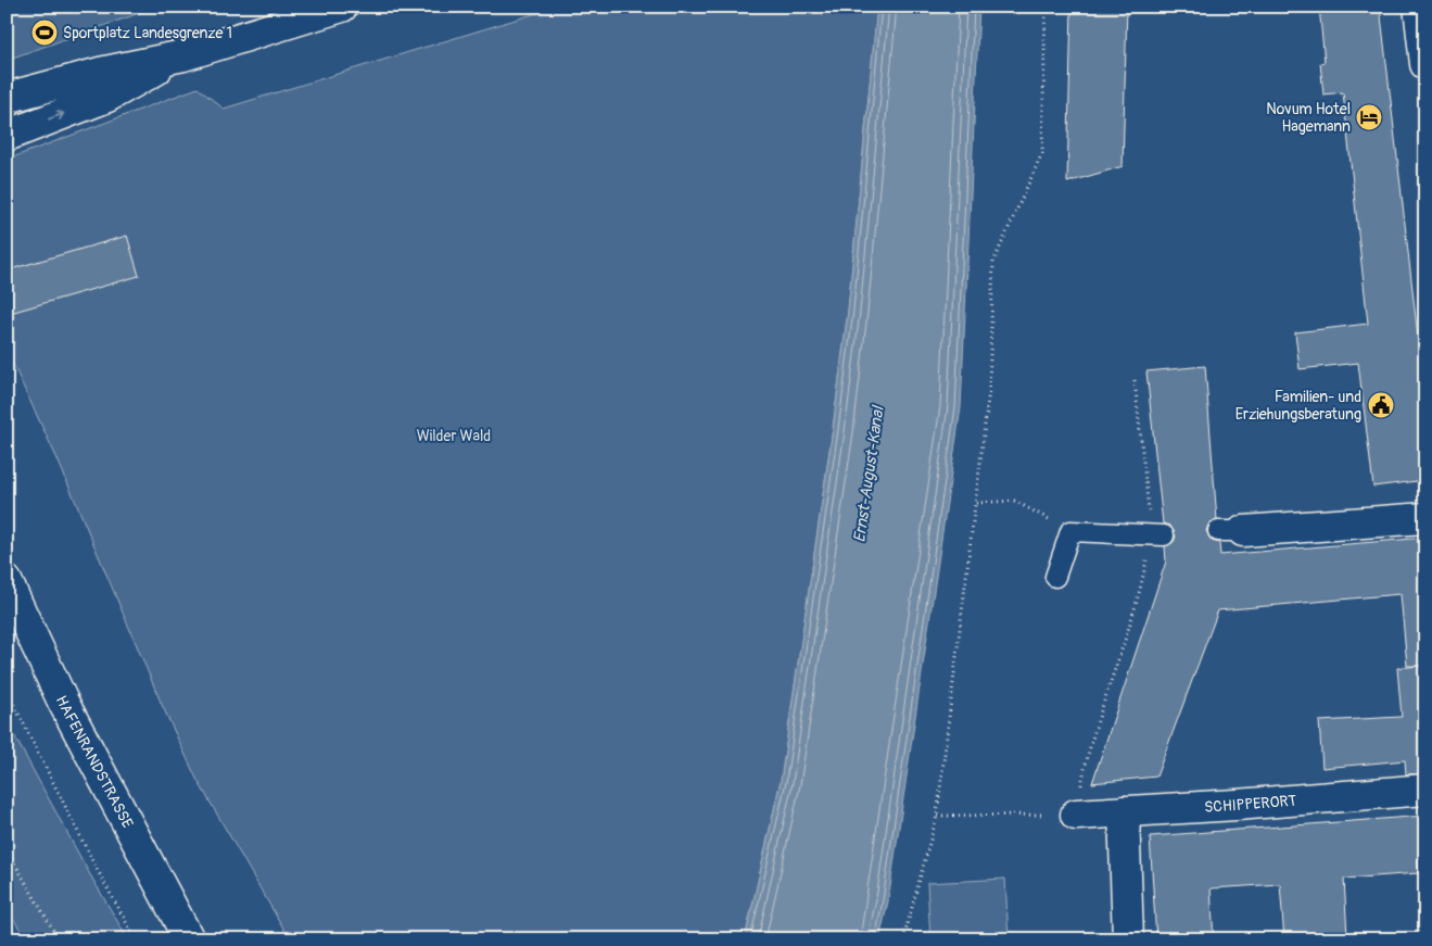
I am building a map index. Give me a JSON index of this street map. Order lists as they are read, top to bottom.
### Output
{
  "streets": {
    "street": ["HAFENRANDSTRASSE", "SCHIPPERORT"]
  },
  "water": ["Ernst-August-Kanal"],
  "parks": ["Wilder Wald"],
  "places": {
    "sports": ["Sportplatz Landesgrenze 1"],
    "hotel": ["Novum Hotel Hagemann"],
    "public building": ["Familien- und Erziehungsberatung"]
  }
}
